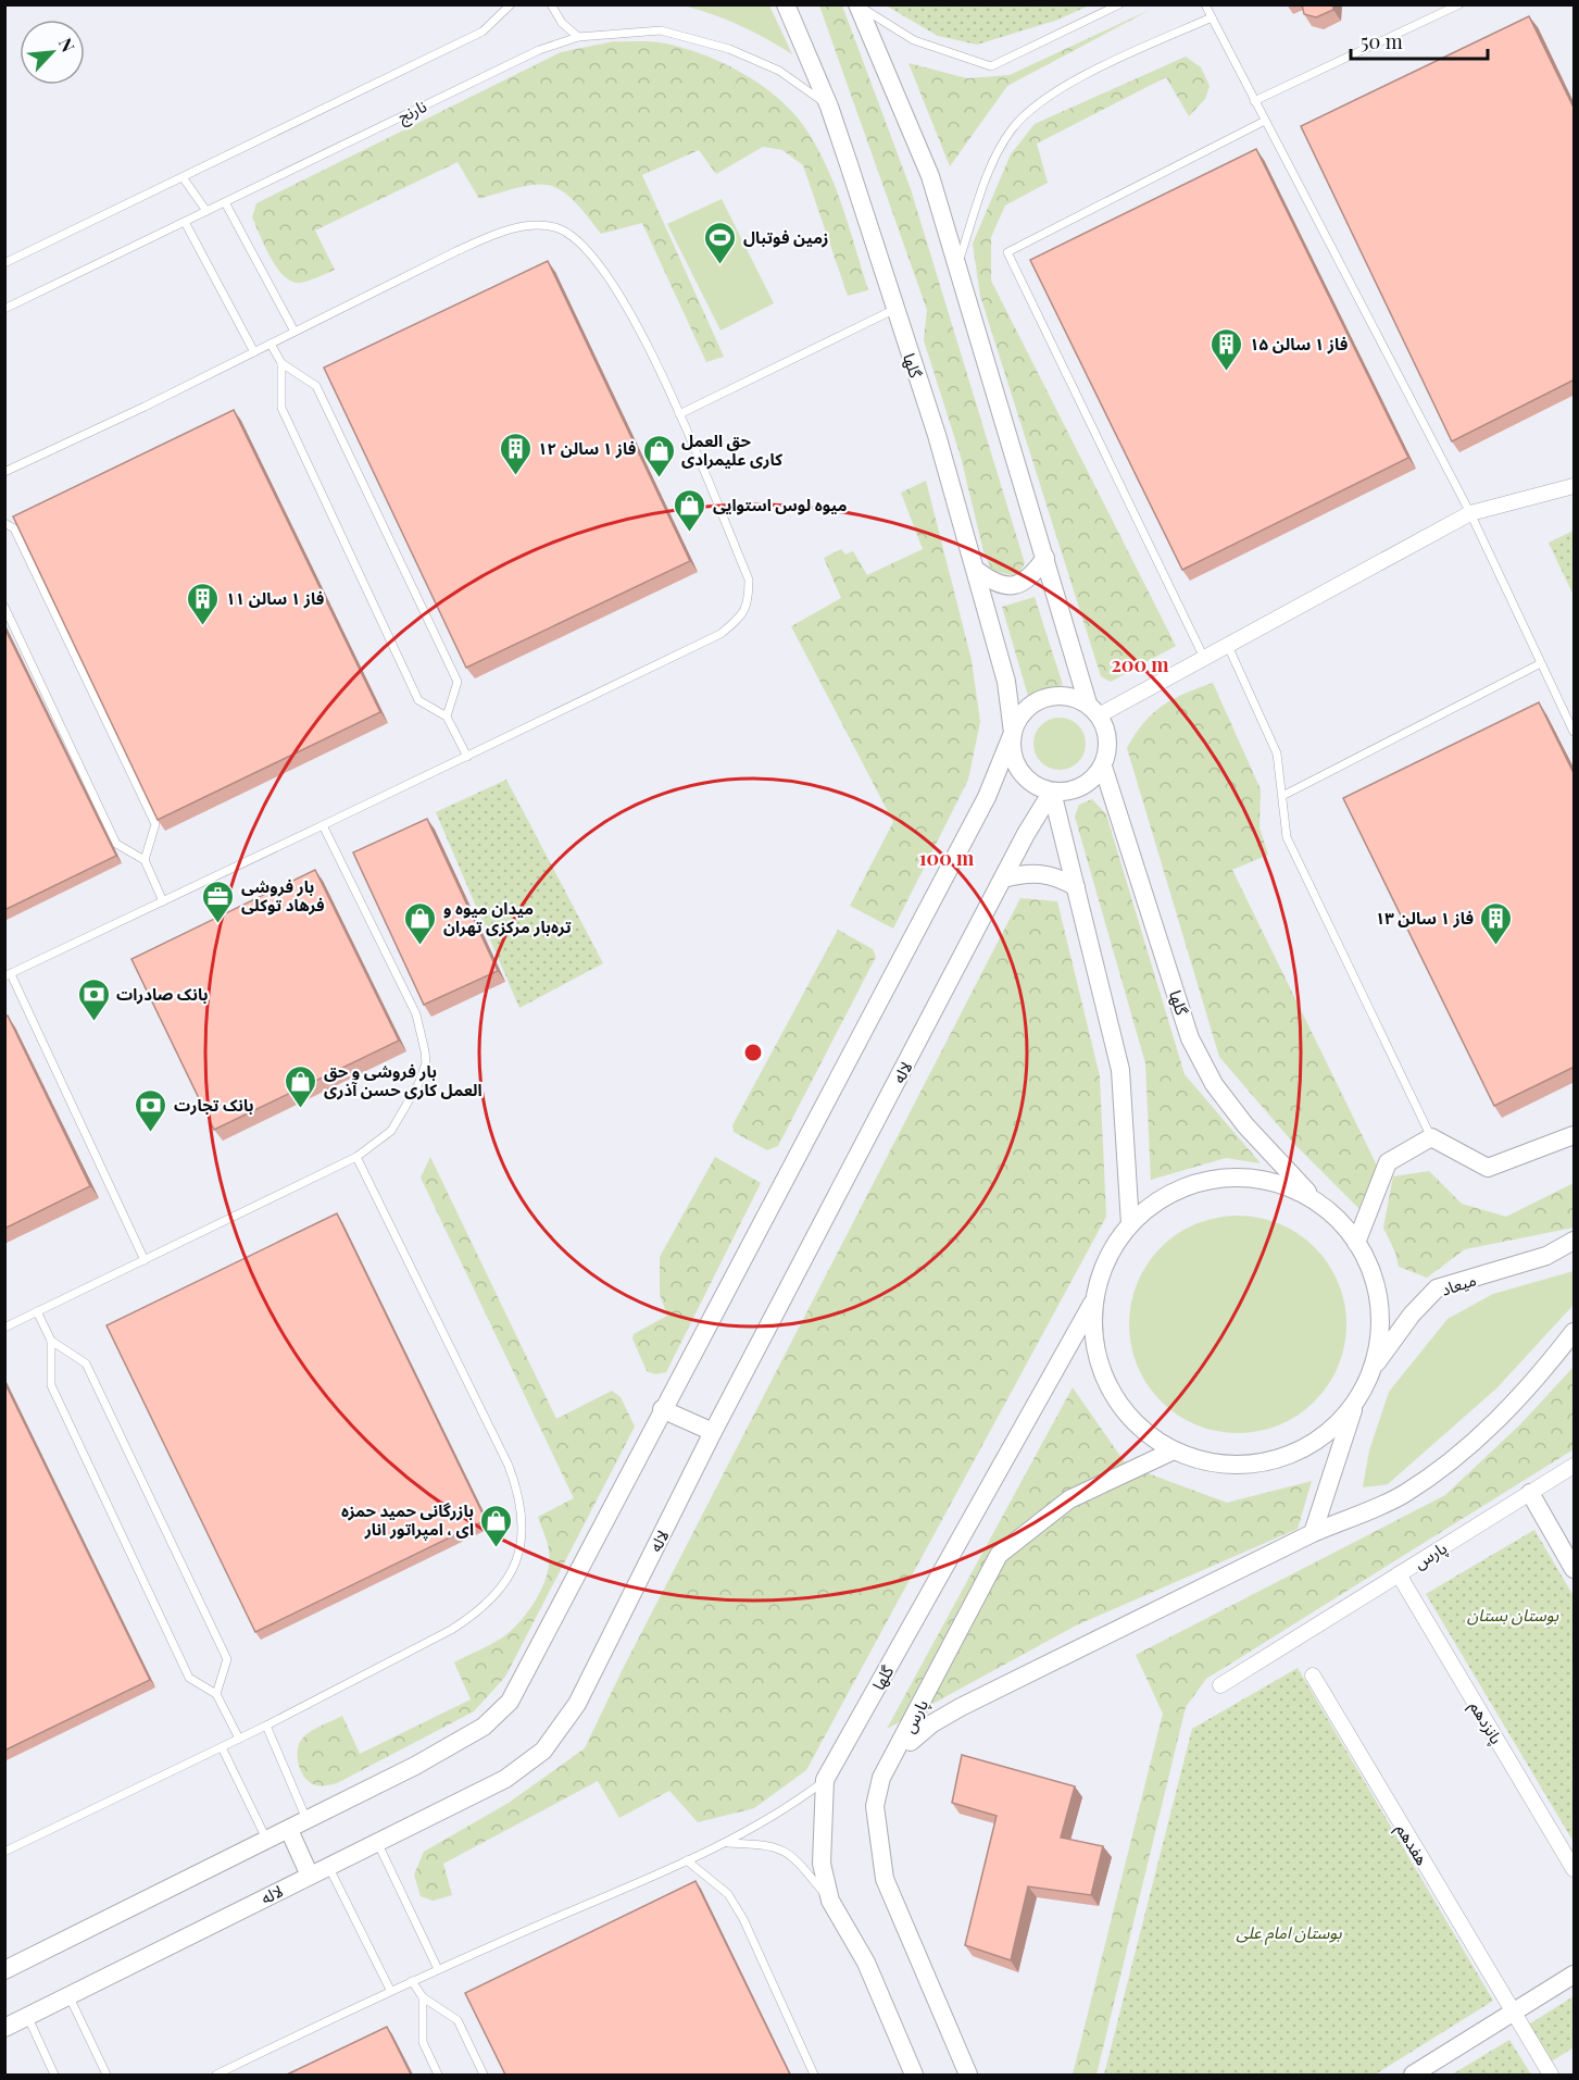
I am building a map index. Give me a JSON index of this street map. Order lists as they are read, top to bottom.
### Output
{
  "streets": {
    "street": [
      "گلها",
      "لاله",
      "میعاد",
      "پارس",
      "پانزدهم",
      "هفدهم"
    ],
    "lane": ["نارنج"]
  },
  "crossings": [
    ["نارنج", "گلها"],
    ["گلها", "لاله"],
    ["پارس", "پانزدهم"]
  ],
  "parks": ["بوستان بستان", "بوستان امام علی"],
  "places": {
    "sports": ["زمین فوتبال"],
    "building": [
      "فاز ۱ سالن ۱۵",
      "فاز ۱ سالن ۱۲",
      "فاز ۱ سالن ۱۱",
      "فاز ۱ سالن ۱۳"
    ],
    "shop": [
      "حق العمل کاری علیمرادی",
      "میوه لوس استوایی",
      "میدان میوه و تره‌بار مرکزی تهران",
      "بار فروشی و حق العمل کاری حسن آذری",
      "بازرگانی حمید حمزه ای ، امپراتور انار"
    ],
    "office": ["بار فروشی فرهاد توکلی"],
    "bank": ["بانک صادرات", "بانک تجارت"]
  },
  "scale_bar": "50 m",
  "north": "top right",
  "rings": ["200 m", "100 m"]
}
